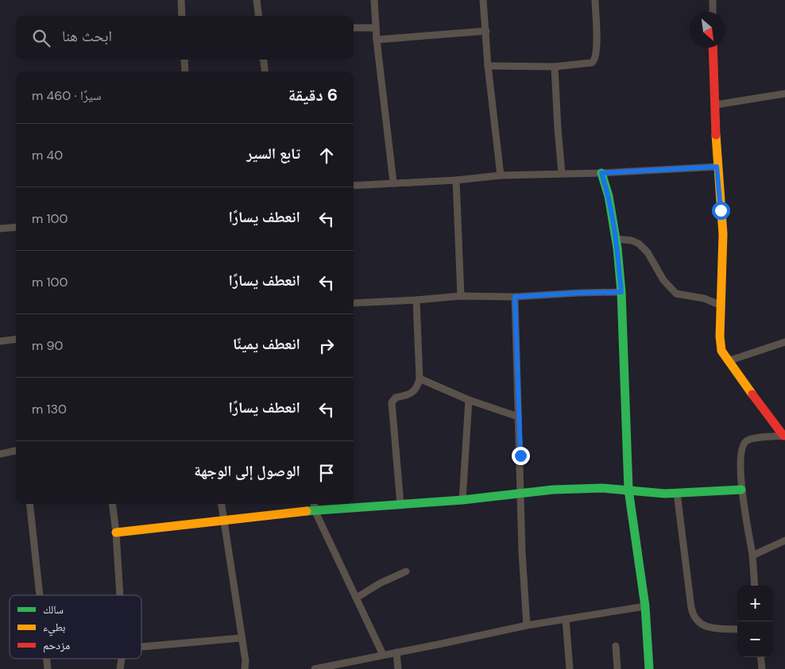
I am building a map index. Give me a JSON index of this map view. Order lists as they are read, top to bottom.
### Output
{
  "legend": ["سالك", "بطيء", "مزدحم"],
  "north": "bottom right",
  "page": {
    "search": "ابحث هنا",
    "heading": ["6 دقيقة", "سيرًا · 460 m"],
    "list": [
      ["تابع السير", "40 m"],
      ["انعطف يسارًا", "100 m"],
      ["انعطف يسارًا", "100 m"],
      ["انعطف يمينًا", "90 m"],
      ["انعطف يسارًا", "130 m"],
      "الوصول إلى الوجهة"
    ],
    "map_buttons": ["+", "−"]
  }
}
